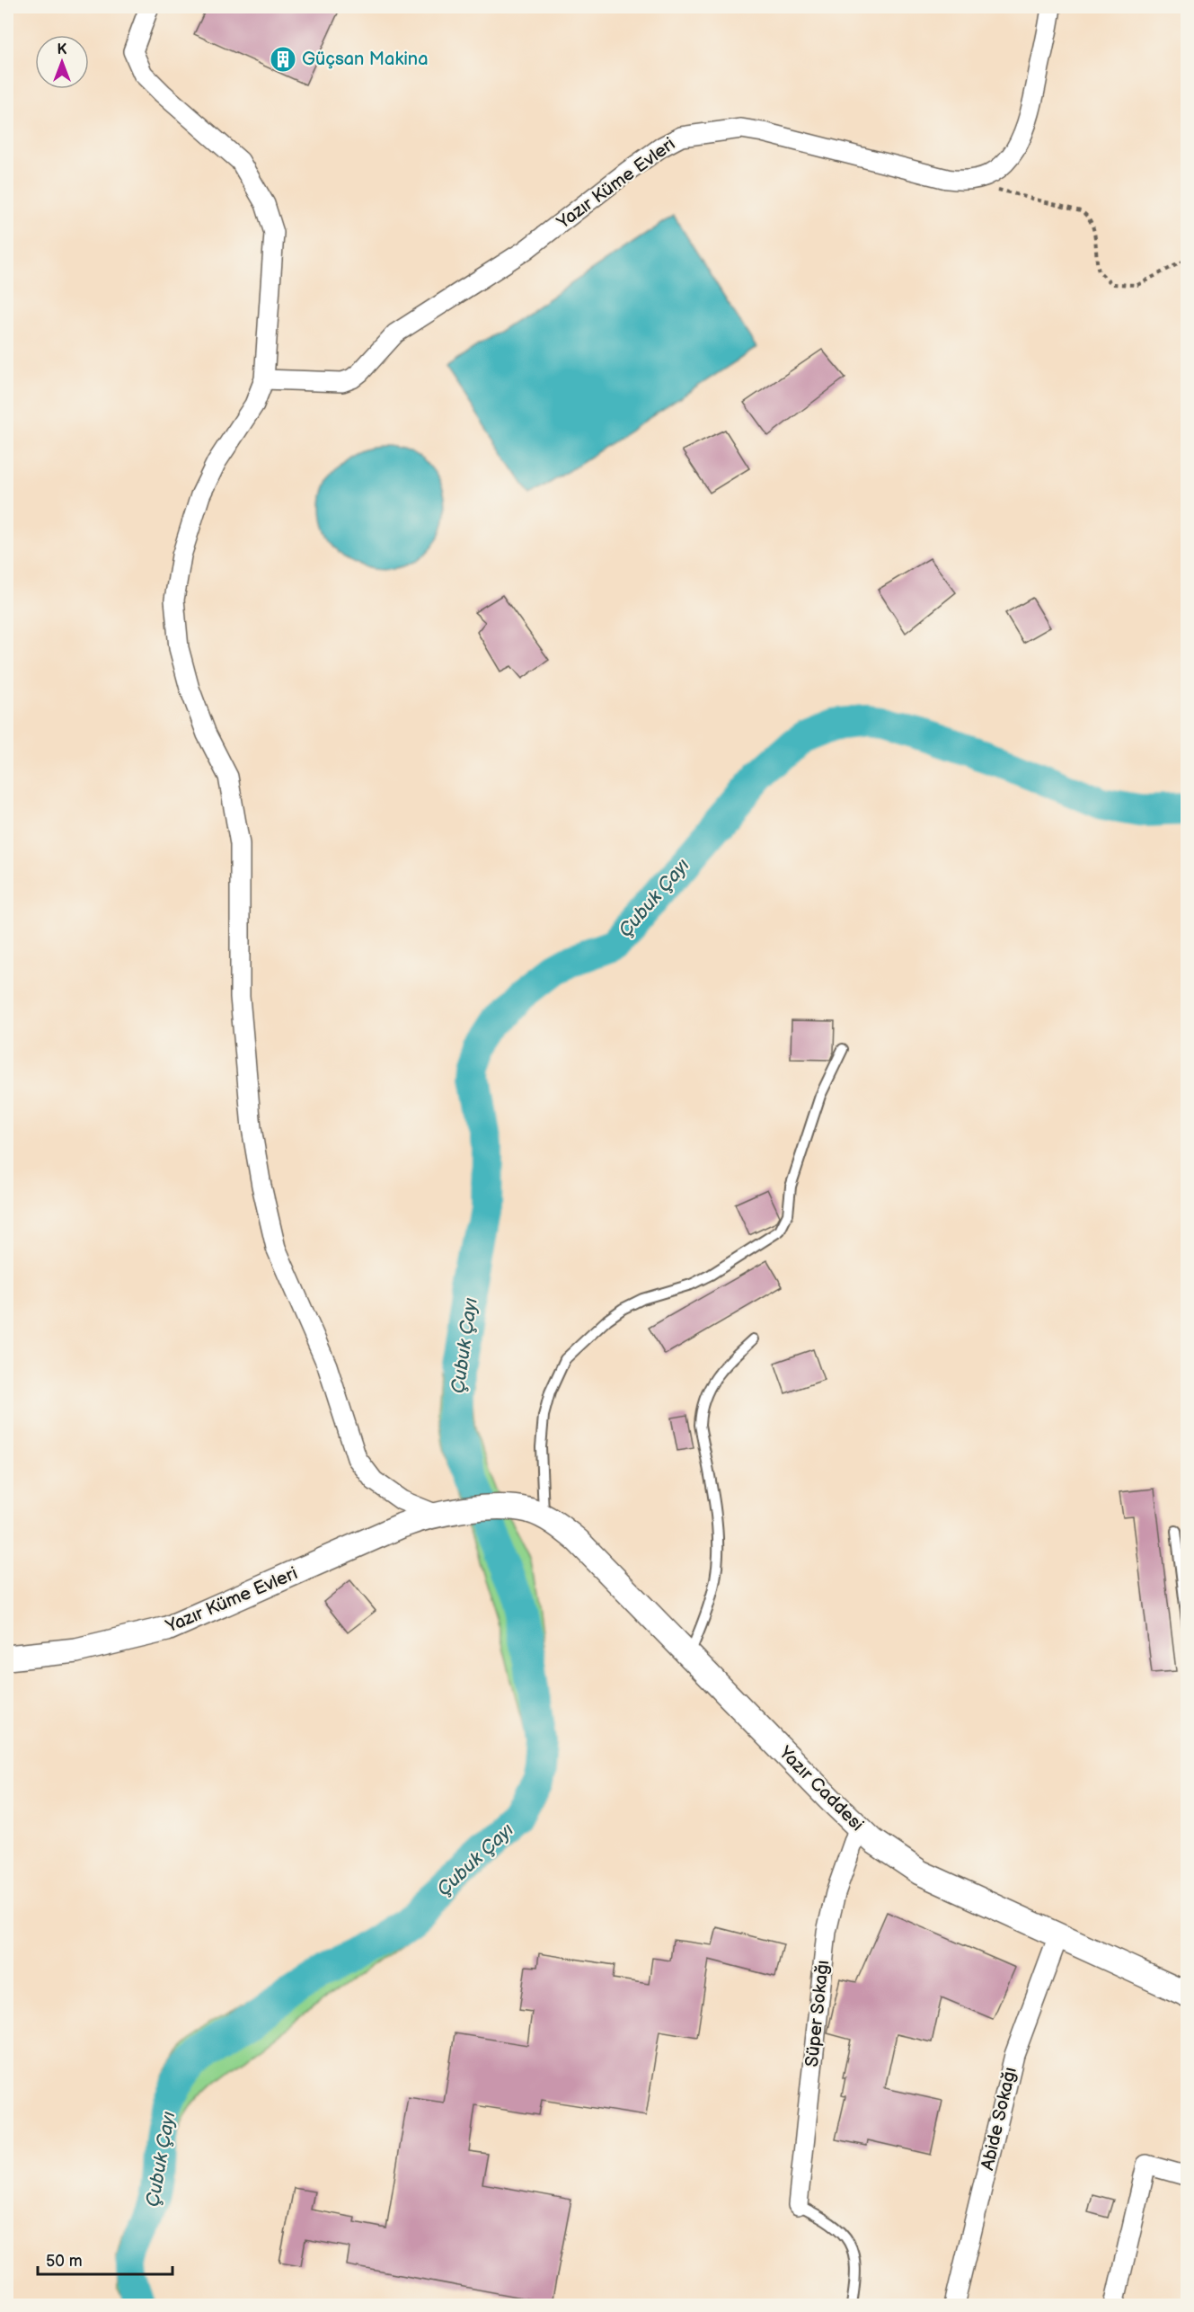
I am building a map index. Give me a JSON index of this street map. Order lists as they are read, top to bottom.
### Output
{
  "streets": {
    "street": [
      "Yazır Küme Evleri",
      "Yazır Caddesi",
      "Süper Sokağı",
      "Abide Sokağı"
    ]
  },
  "crossings": [
    ["Yazır Küme Evleri", "Yazır Caddesi"],
    ["Yazır Caddesi", "Süper Sokağı"],
    ["Yazır Caddesi", "Abide Sokağı"]
  ],
  "water": ["Çubuk Çayı"],
  "places": {
    "building": ["Güçsan Makina"]
  },
  "scale_bar": "50 m",
  "north": "top"
}
